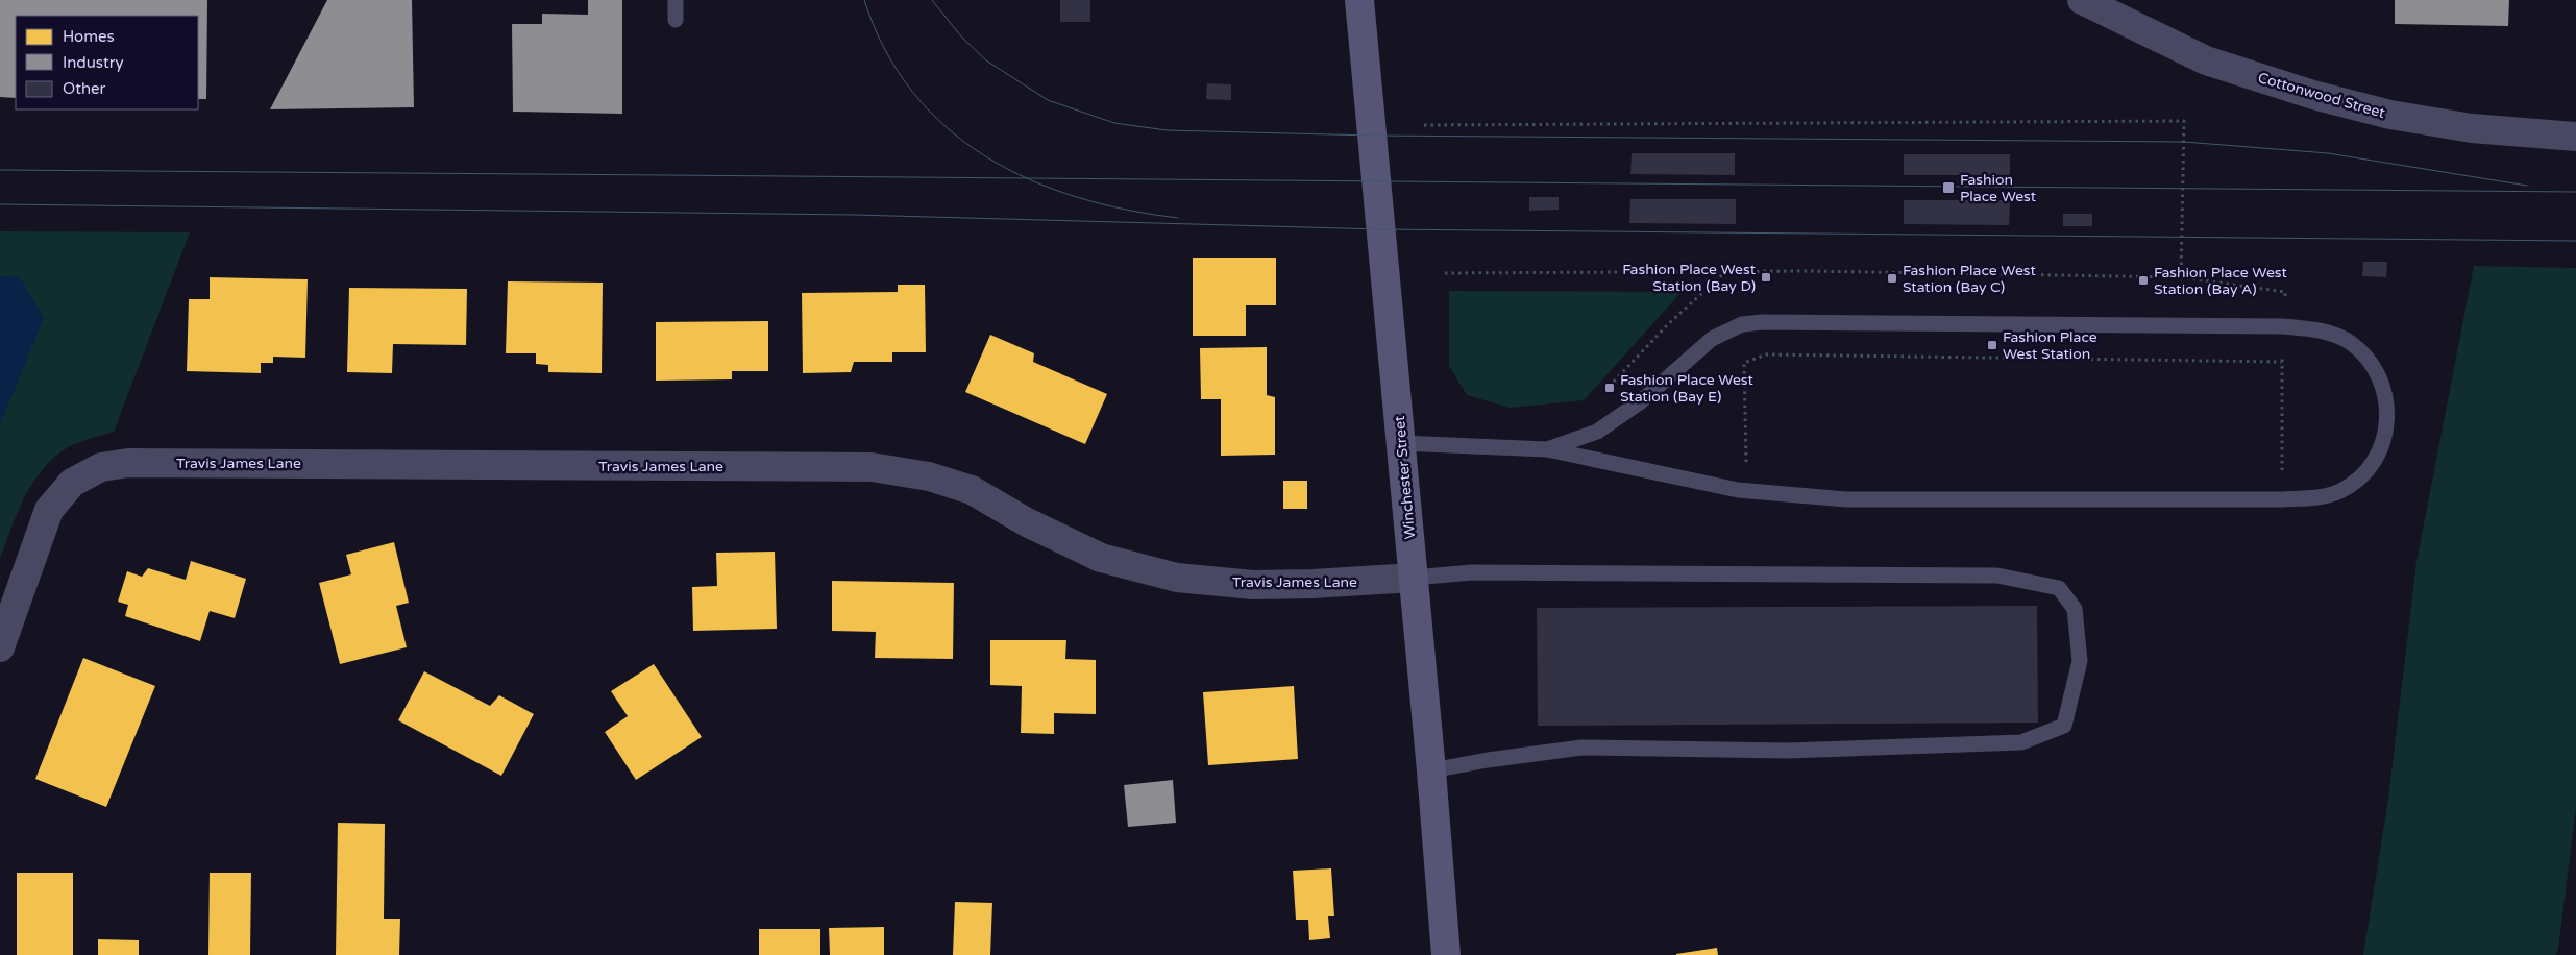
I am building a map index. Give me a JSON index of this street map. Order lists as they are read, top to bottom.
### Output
{
  "streets": {
    "main road": ["Winchester Street"],
    "street": ["Cottonwood Street", "Travis James Lane"]
  },
  "crossings": [
    ["Travis James Lane", "Winchester Street"]
  ],
  "places": {
    "transit": [
      "Fashion Place West",
      "Fashion Place West Station (Bay D)",
      "Fashion Place West Station (Bay C)",
      "Fashion Place West Station (Bay A)",
      "Fashion Place West Station",
      "Fashion Place West Station (Bay E)"
    ]
  },
  "legend": ["Homes", "Industry", "Other"]
}
